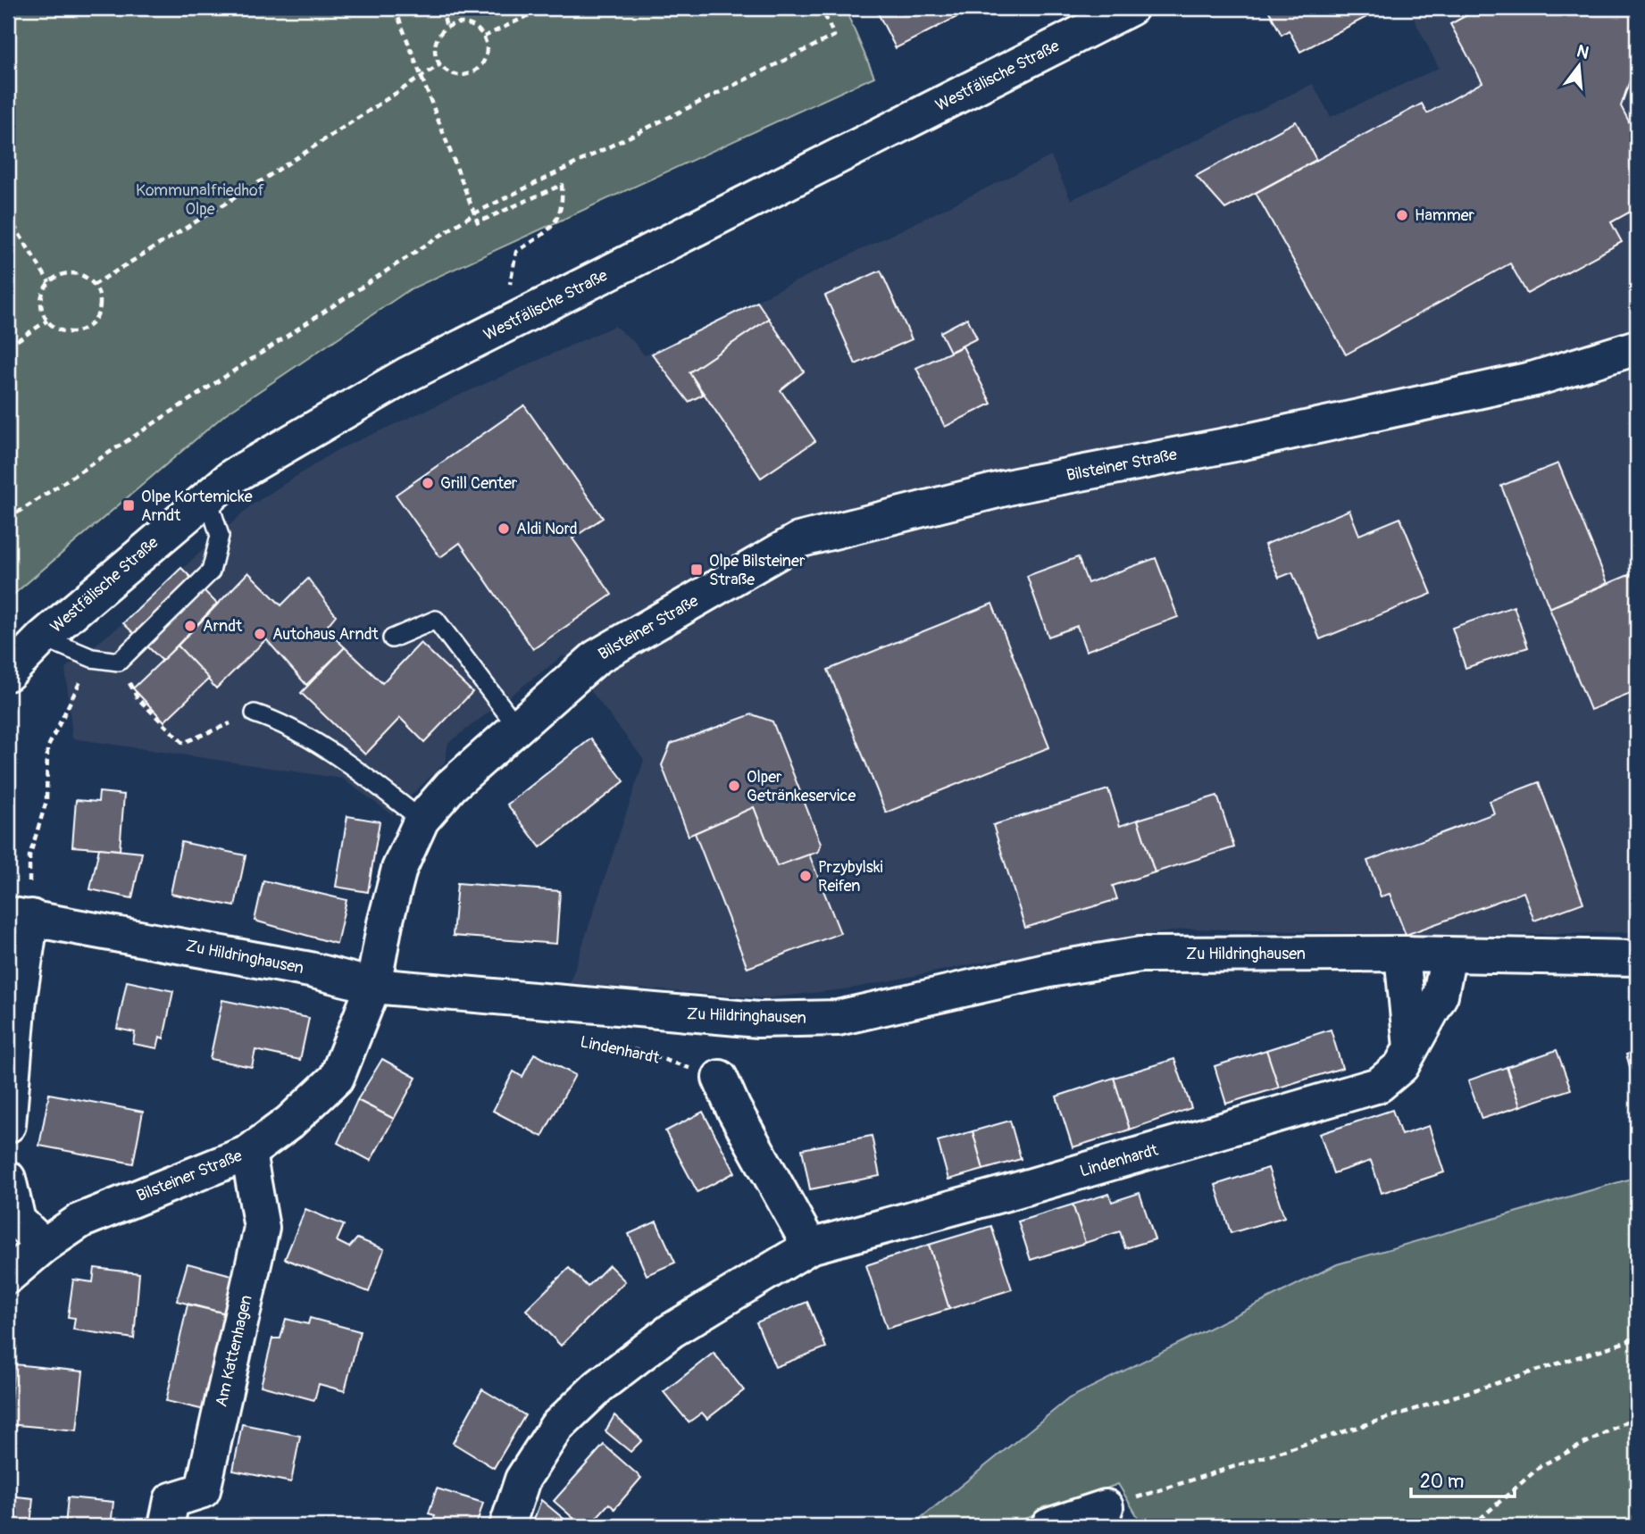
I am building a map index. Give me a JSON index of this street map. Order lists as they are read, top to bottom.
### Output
{
  "streets": {
    "street": [
      "Westfälische Straße",
      "Bilsteiner Straße",
      "Zu Hildringhausen",
      "Lindenhardt",
      "Am Kattenhagen"
    ]
  },
  "crossings": [
    ["Bilsteiner Straße", "Zu Hildringhausen"],
    ["Bilsteiner Straße", "Am Kattenhagen"],
    ["Zu Hildringhausen", "Lindenhardt"]
  ],
  "parks": ["Kommunalfriedhof Olpe"],
  "places": {
    "other": [
      "Hammer",
      "Grill Center",
      "Aldi Nord",
      "Arndt",
      "Autohaus Arndt",
      "Olper Getränkeservice",
      "Przybylski Reifen"
    ],
    "transit": ["Olpe Kortemicke Arndt", "Olpe Bilsteiner Straße"]
  },
  "scale_bar": "20 m",
  "north": "top"
}
